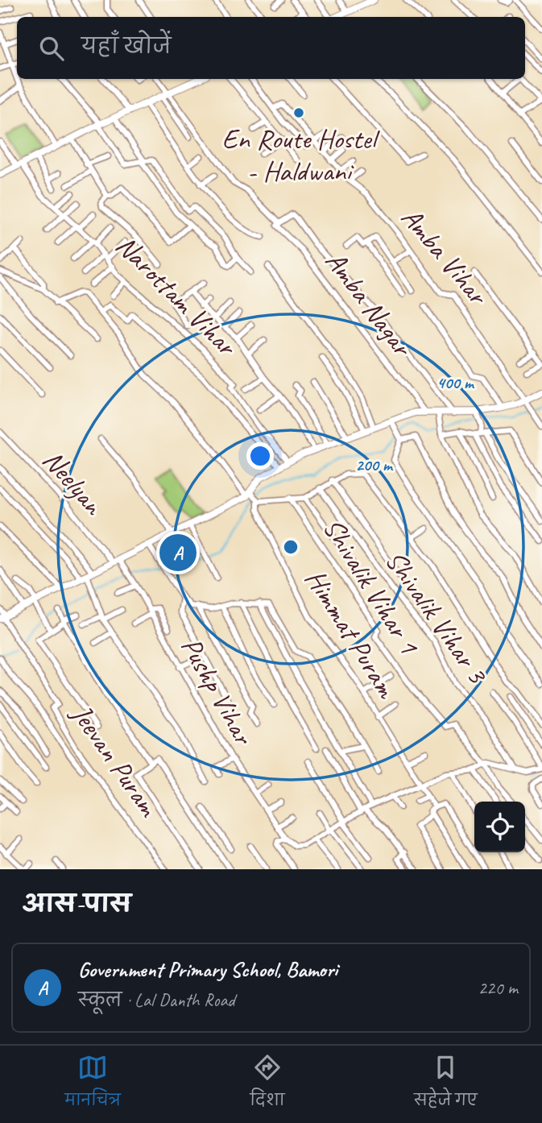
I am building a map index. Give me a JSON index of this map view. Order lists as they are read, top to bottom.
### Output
{
  "streets": {
    "street": [
      "Amba Vihar",
      "Narottam Vihar",
      "Amba Nagar",
      "Neelyan",
      "Shivalik Vihar 1",
      "Shivalik Vihar 3",
      "Himmat Puram",
      "Pushp Vihar",
      "Jeevan Puram"
    ]
  },
  "crossings": [
    ["Neelyan", "Pushp Vihar"]
  ],
  "places": ["En Route Hostel - Haldwani"],
  "page": {
    "search": "यहाँ खोजें",
    "pins": "A",
    "heading": "आस-पास",
    "list": [
      {
        "mark": "A",
        "name": "Government Primary School, Bamori",
        "note": "स्कूल · Lal Danth Road",
        "value": "220 m"
      }
    ],
    "nav": ["मानचित्र", "दिशा", "सहेजे गए"]
  },
  "rings": ["400 m", "200 m"]
}
